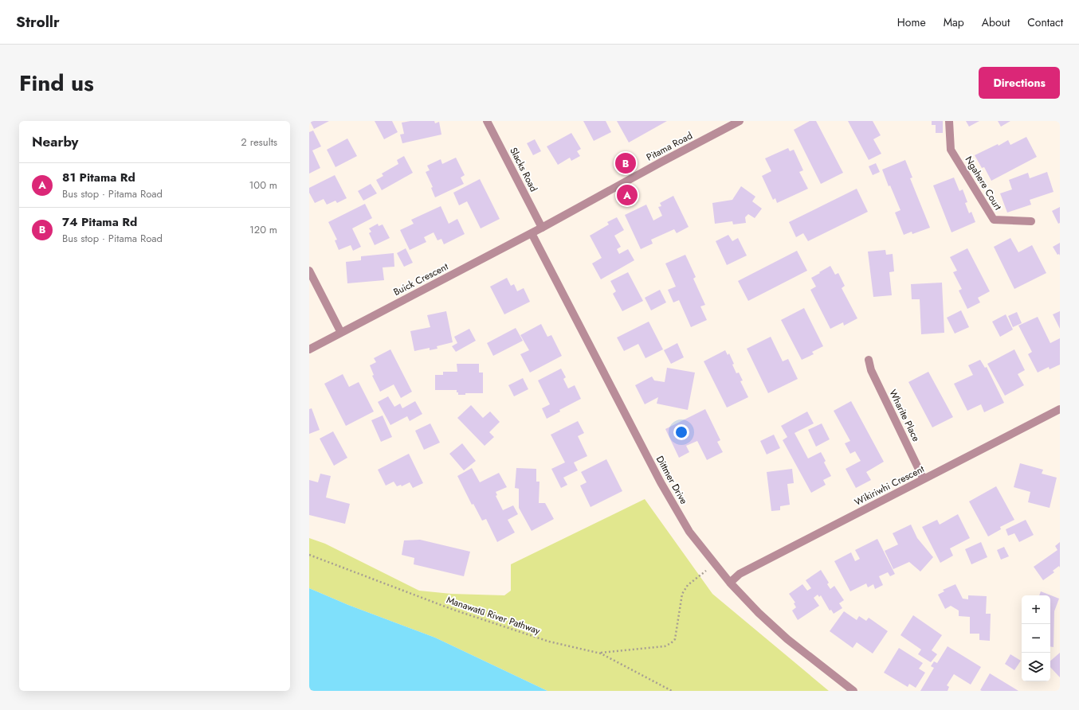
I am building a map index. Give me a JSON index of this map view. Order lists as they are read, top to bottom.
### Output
{
  "streets": {
    "street": [
      "Pitama Road",
      "Slacks Road",
      "Ngahere Court",
      "Buick Crescent",
      "Wharite Place",
      "Dittmer Drive",
      "Wikiriwhi Crescent"
    ],
    "path": ["Manawatū River Pathway"]
  },
  "crossings": [
    ["Pitama Road", "Slacks Road"],
    ["Pitama Road", "Buick Crescent"],
    ["Slacks Road", "Buick Crescent"],
    ["Buick Crescent", "Dittmer Drive"],
    ["Wharite Place", "Wikiriwhi Crescent"],
    ["Dittmer Drive", "Wikiriwhi Crescent"]
  ],
  "page": {
    "header": "Strollr",
    "nav": [
      "Home",
      "Map",
      "About",
      "Contact"
    ],
    "title": "Find us",
    "buttons": "Directions",
    "heading": ["Nearby", "2 results"],
    "pins": ["B", "A"],
    "list": [
      {
        "mark": "A",
        "name": "81 Pitama Rd",
        "note": "Bus stop · Pitama Road",
        "value": "100 m"
      },
      {
        "mark": "B",
        "name": "74 Pitama Rd",
        "note": "Bus stop · Pitama Road",
        "value": "120 m"
      }
    ],
    "map_buttons": ["+", "−"]
  }
}
